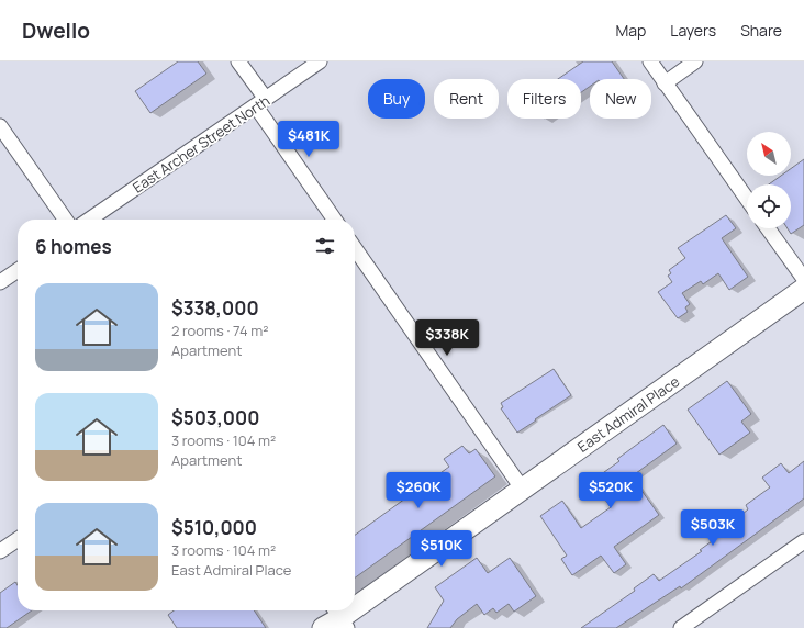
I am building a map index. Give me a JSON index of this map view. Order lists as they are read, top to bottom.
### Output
{
  "streets": {
    "main road": ["East Admiral Place"],
    "street": ["East Archer Street North"]
  },
  "north": "top left",
  "page": {
    "header": "Dwello",
    "nav": ["Map", "Layers", "Share"],
    "chip": [
      "Buy",
      "Rent",
      "Filters",
      "New"
    ],
    "price": [
      "$481K",
      "$338K",
      "$260K",
      "$520K",
      "$503K",
      "$510K"
    ],
    "heading": "6 homes",
    "list": [
      {
        "name": "$338,000",
        "note": "2 rooms · 74 m² · Apartment"
      },
      {
        "name": "$503,000",
        "note": "3 rooms · 104 m² · Apartment"
      },
      {
        "name": "$510,000",
        "note": "3 rooms · 104 m² · East Admiral Place"
      }
    ]
  }
}
